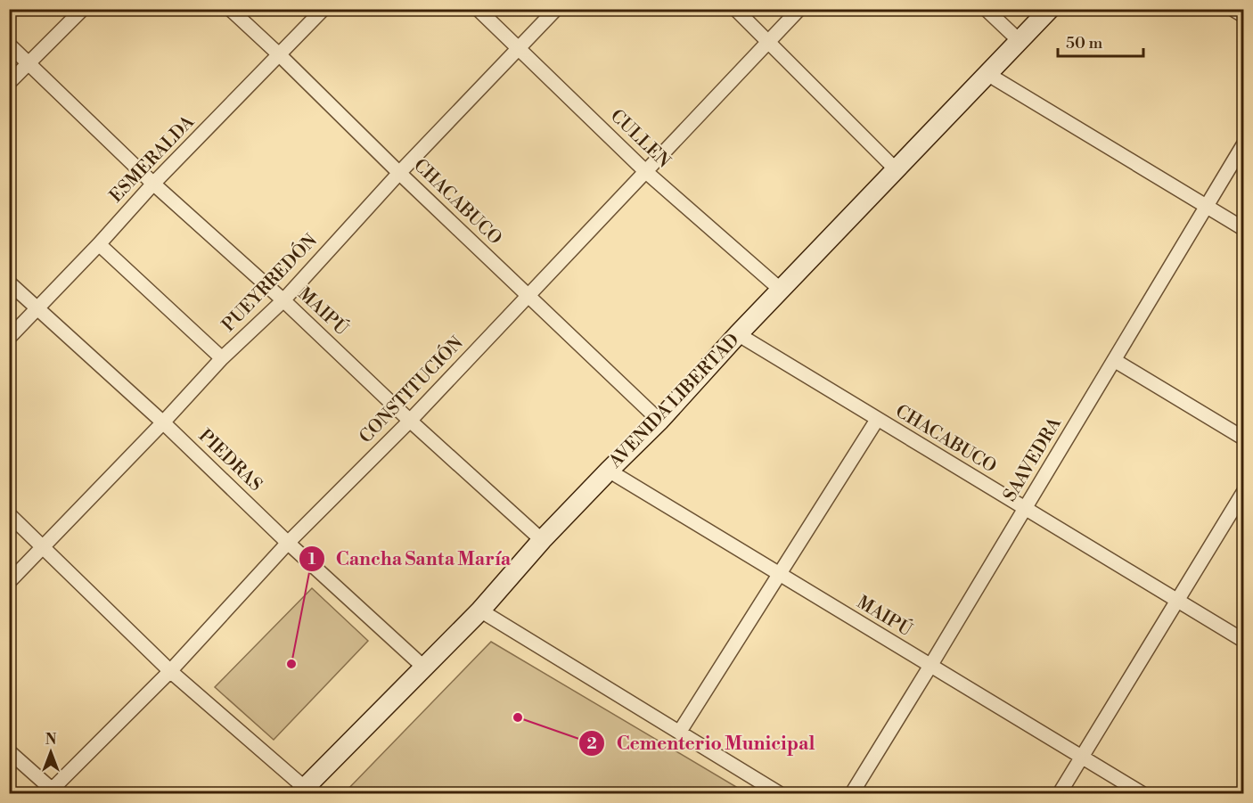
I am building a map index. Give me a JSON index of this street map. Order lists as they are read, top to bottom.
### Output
{
  "streets": {
    "main road": ["AVENIDA LIBERTAD"],
    "street": [
      "CULLEN",
      "ESMERALDA",
      "CHACABUCO",
      "PUEYRREDÓN",
      "MAIPÚ",
      "CONSTITUCIÓN",
      "SAAVEDRA",
      "PIEDRAS"
    ]
  },
  "crossings": [
    ["CULLEN", "PUEYRREDÓN"],
    ["CULLEN", "CONSTITUCIÓN"],
    ["CULLEN", "AVENIDA LIBERTAD"],
    ["ESMERALDA", "CHACABUCO"],
    ["ESMERALDA", "MAIPÚ"],
    ["ESMERALDA", "PIEDRAS"],
    ["CHACABUCO", "PUEYRREDÓN"],
    ["CHACABUCO", "CONSTITUCIÓN"],
    ["CHACABUCO", "AVENIDA LIBERTAD"],
    ["CHACABUCO", "SAAVEDRA"],
    ["PUEYRREDÓN", "MAIPÚ"],
    ["PUEYRREDÓN", "PIEDRAS"],
    ["MAIPÚ", "CONSTITUCIÓN"],
    ["MAIPÚ", "AVENIDA LIBERTAD"],
    ["MAIPÚ", "SAAVEDRA"],
    ["CONSTITUCIÓN", "PIEDRAS"],
    ["AVENIDA LIBERTAD", "PIEDRAS"]
  ],
  "places": ["Cancha Santa María", "Cementerio Municipal"],
  "scale_bar": "50 m",
  "north": "top"
}
